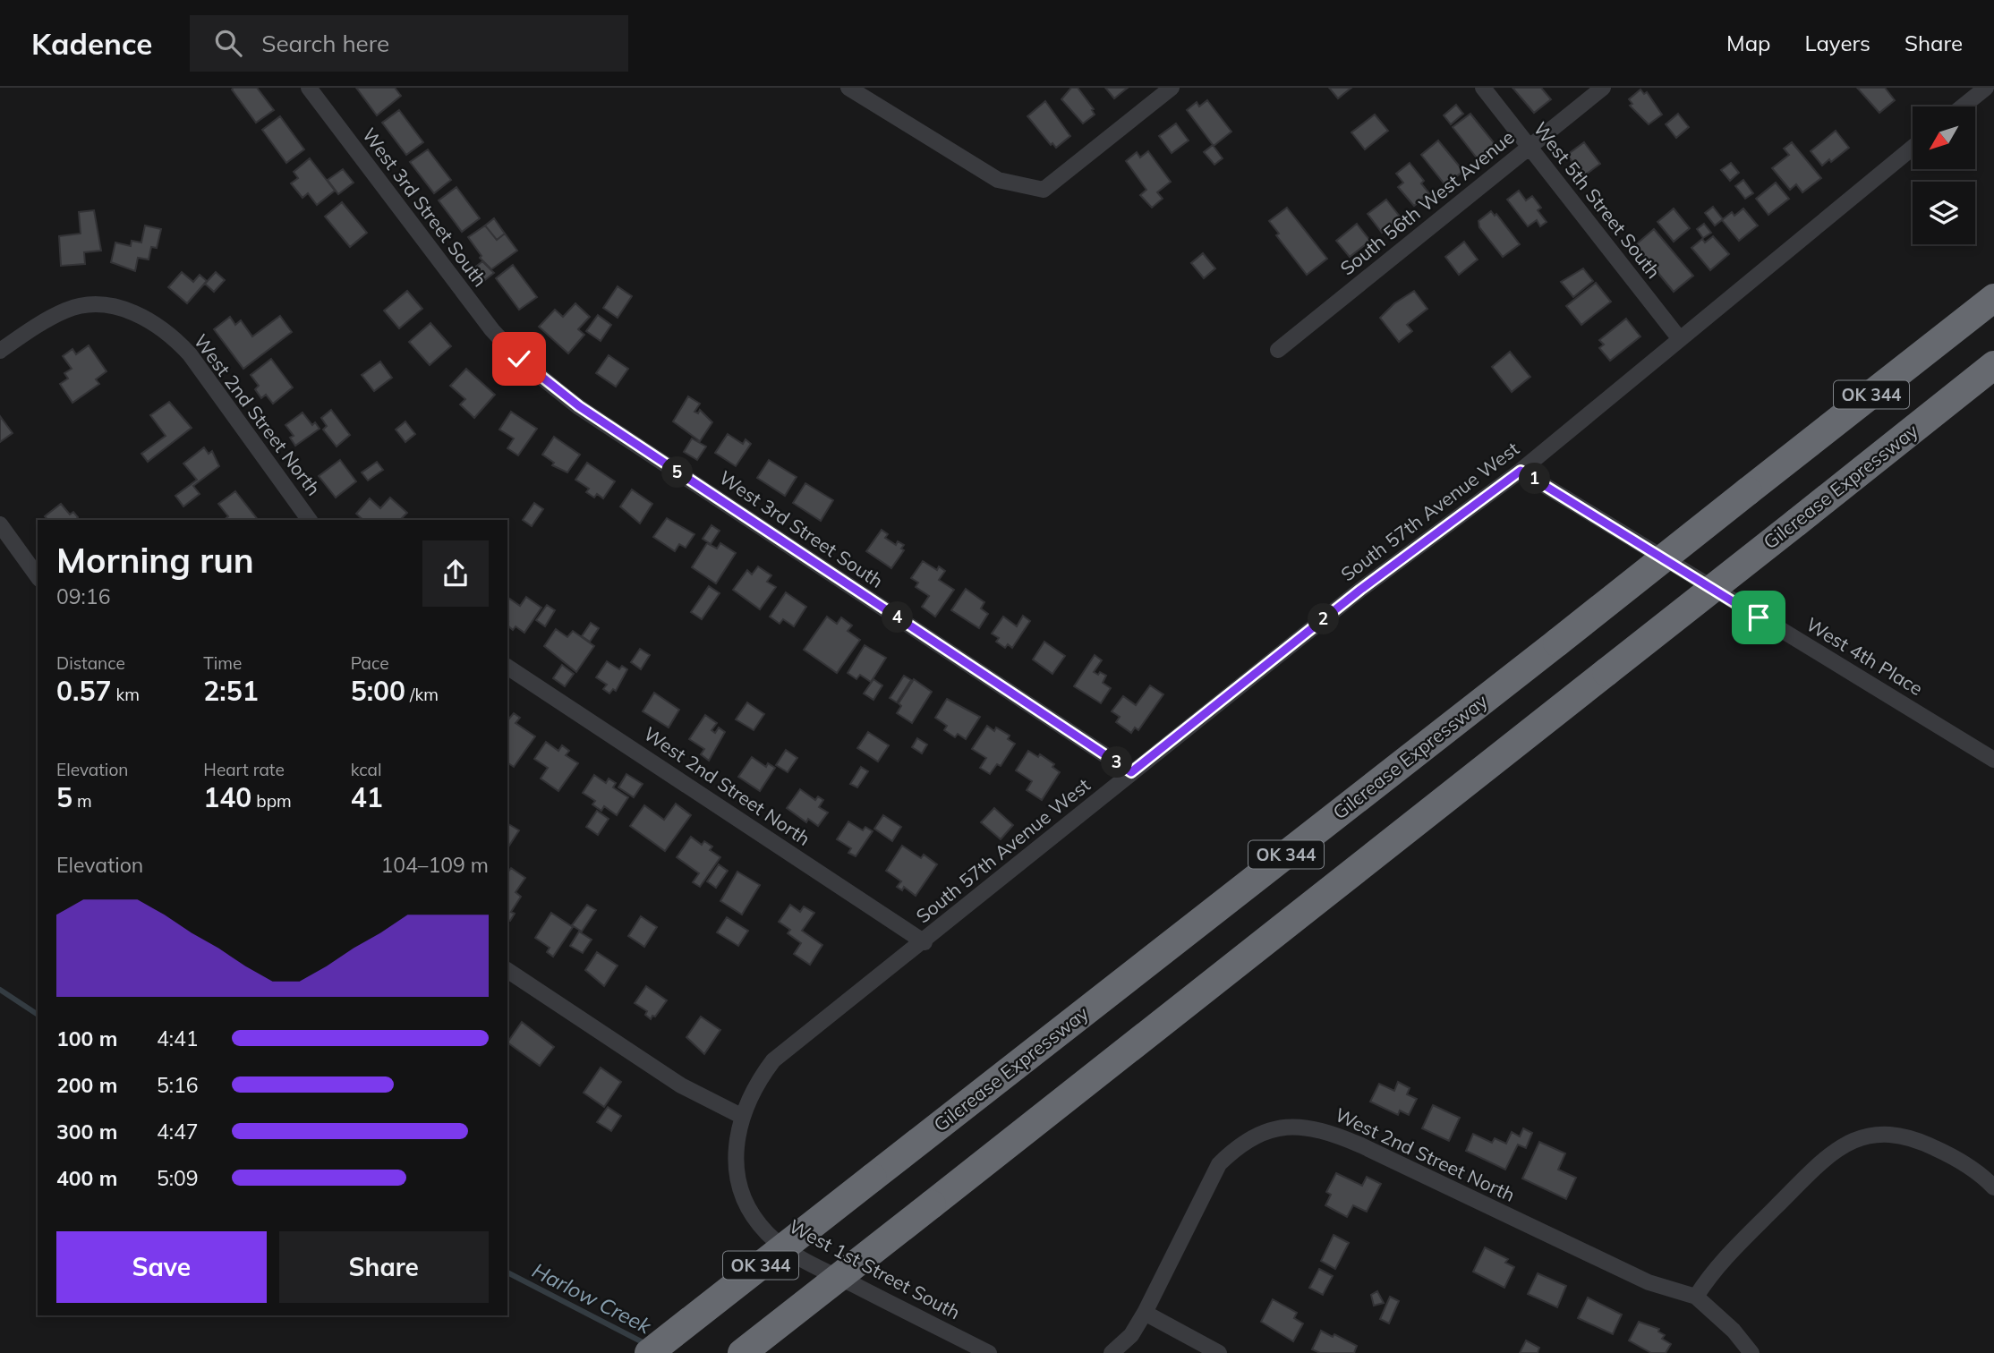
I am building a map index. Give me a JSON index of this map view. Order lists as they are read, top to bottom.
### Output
{
  "streets": {
    "highway": ["OK 344", "Gilcrease Expressway"],
    "street": [
      "West 5th Street South",
      "South 56th West Avenue",
      "West 3rd Street South",
      "West 2nd Street North",
      "South 57th Avenue West",
      "West 4th Place",
      "West 1st Street South"
    ]
  },
  "crossings": [
    ["West 5th Street South", "South 56th West Avenue"],
    ["West 5th Street South", "South 57th Avenue West"],
    ["West 3rd Street South", "South 57th Avenue West"],
    ["West 2nd Street North", "South 57th Avenue West"],
    ["South 57th Avenue West", "West 4th Place"],
    ["South 57th Avenue West", "West 1st Street South"]
  ],
  "water": ["Harlow Creek"],
  "north": "bottom left",
  "page": {
    "header": "Kadence",
    "search": "Search here",
    "nav": ["Map", "Layers", "Share"],
    "pins": [
      "5",
      "1",
      "4",
      "2",
      "3"
    ],
    "heading": ["Morning run", "09:16"],
    "stats": [
      ["Distance", "0.57 km"],
      ["Time", "2:51"],
      ["Pace", "5:00 /km"],
      ["Elevation", "5 m"],
      ["Heart rate", "140 bpm"],
      ["kcal", "41"]
    ],
    "chart": ["Elevation", "104–109 m"],
    "list": [
      {
        "name": "100 m",
        "note": "4:41"
      },
      {
        "name": "200 m",
        "note": "5:16"
      },
      {
        "name": "300 m",
        "note": "4:47"
      },
      {
        "name": "400 m",
        "note": "5:09"
      }
    ],
    "buttons": ["Save", "Share"]
  }
}
